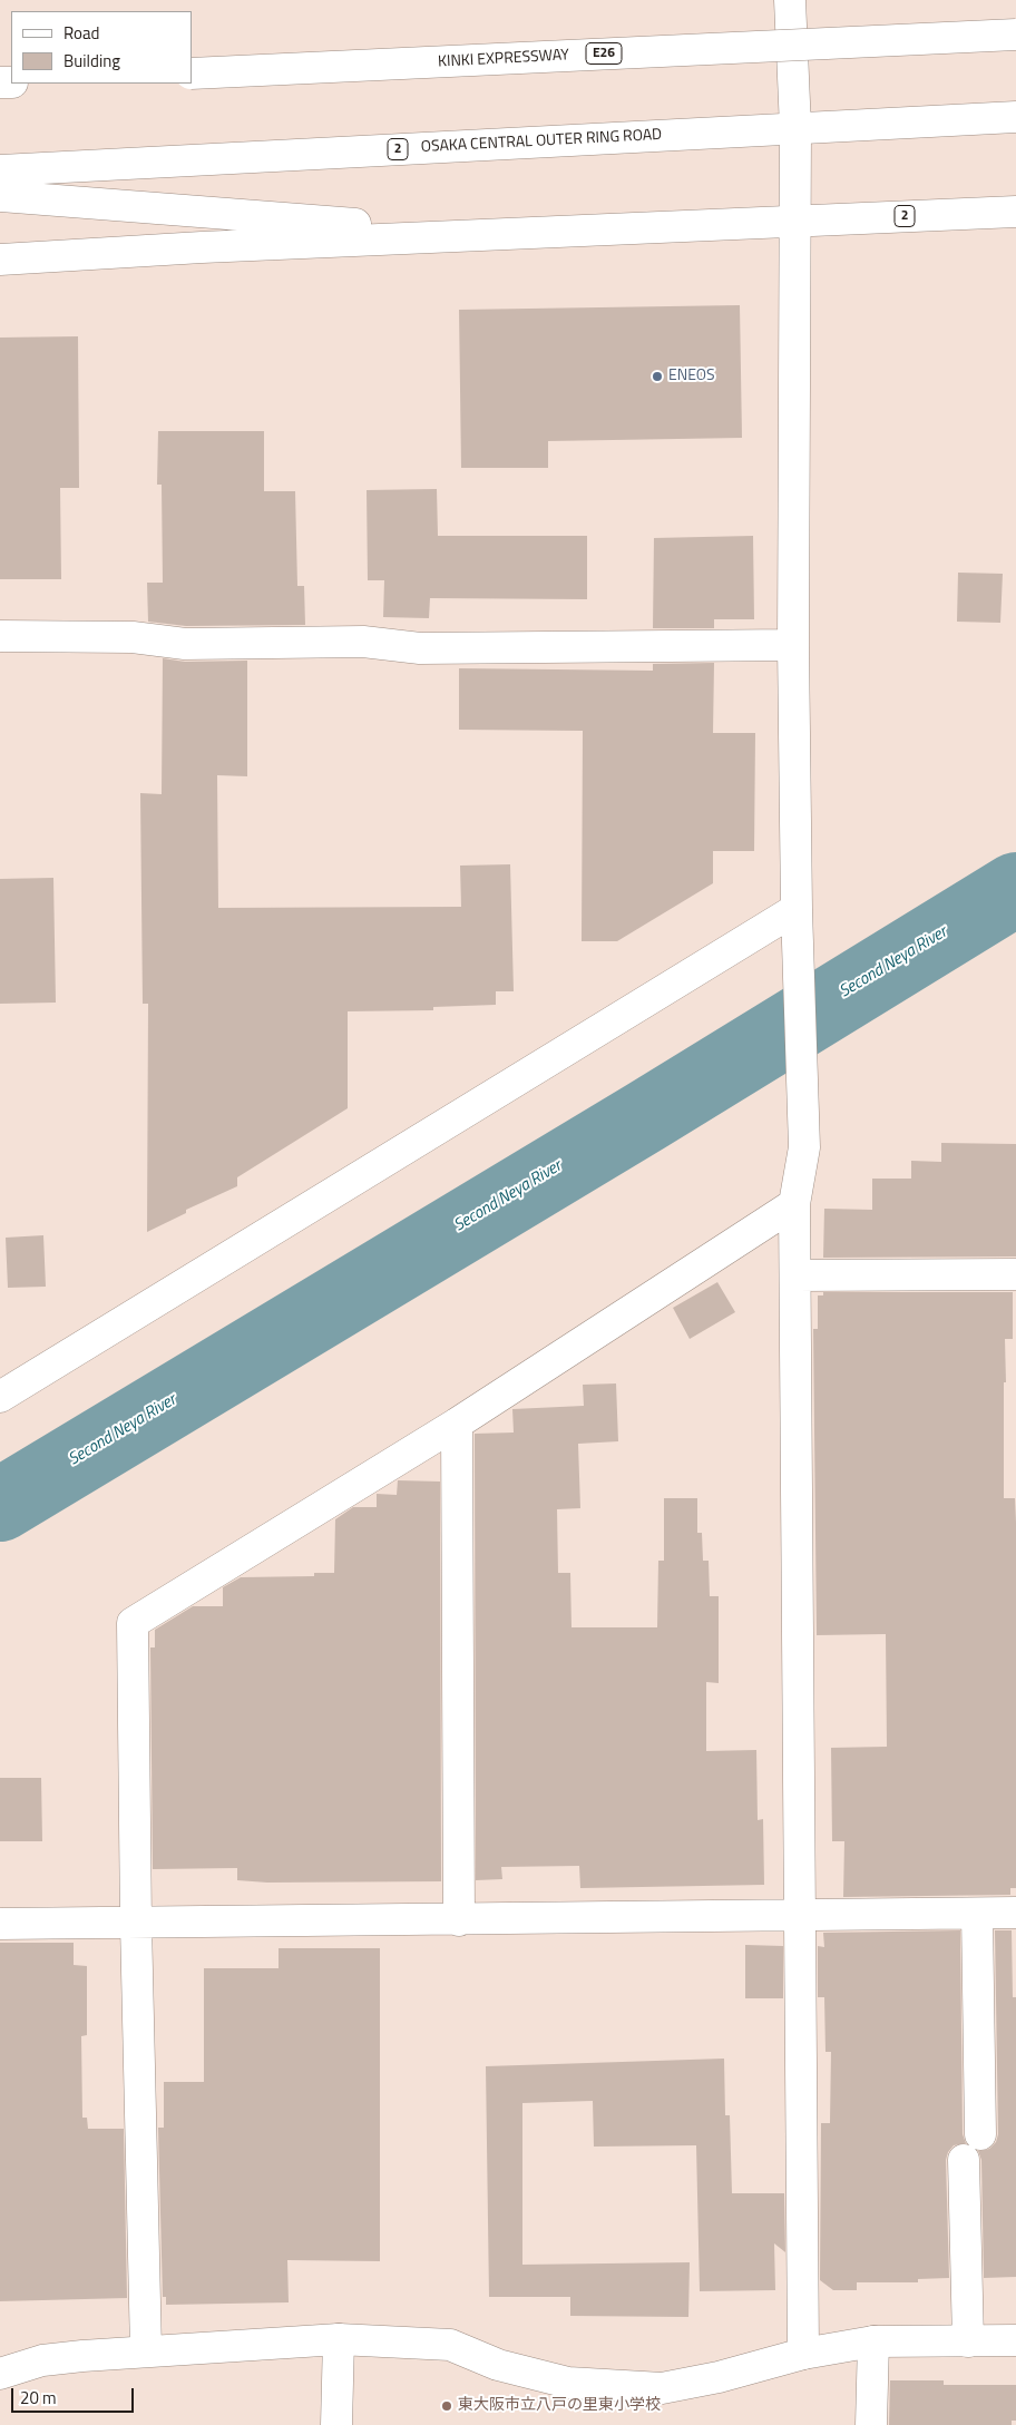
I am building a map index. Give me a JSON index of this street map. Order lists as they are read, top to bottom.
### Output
{
  "streets": {
    "main road": [
      "E26",
      "KINKI EXPRESSWAY",
      "OSAKA CENTRAL OUTER RING ROAD",
      "2"
    ]
  },
  "water": ["Second Neya River"],
  "places": ["ENEOS", "東大阪市立八戸の里東小学校"],
  "legend": ["Road", "Building"],
  "scale_bar": "20 m"
}
